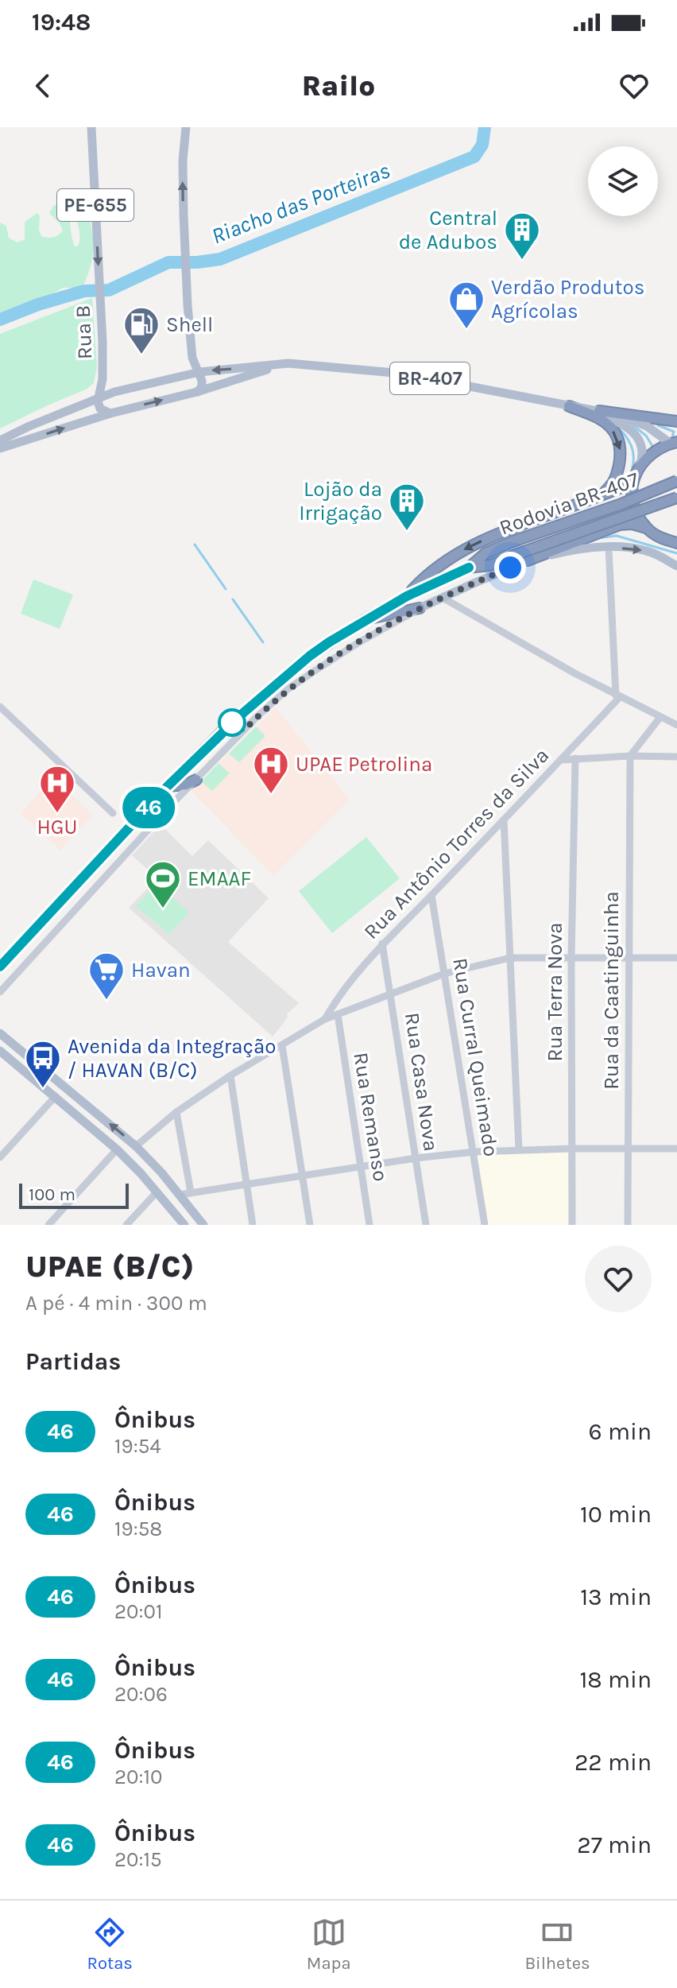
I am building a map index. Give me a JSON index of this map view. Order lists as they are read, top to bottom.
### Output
{
  "streets": {
    "highway": ["Rodovia BR-407"],
    "main road": ["PE-655", "Rua B", "BR-407"],
    "street": [
      "Rua Antônio Torres da Silva",
      "Rua da Caatinguinha",
      "Rua Terra Nova",
      "Rua Curral Queimado",
      "Rua Casa Nova",
      "Rua Remanso"
    ]
  },
  "crossings": [
    ["Rua B", "BR-407"],
    ["Rua Antônio Torres da Silva", "Rua Curral Queimado"],
    ["Rua Antônio Torres da Silva", "Rua Casa Nova"]
  ],
  "one_way": ["Rua B"],
  "water": ["Riacho das Porteiras"],
  "places": {
    "building": ["Central de Adubos", "Lojão da Irrigação"],
    "shop": ["Verdão Produtos Agrícolas"],
    "fuel station": ["Shell"],
    "hospital": ["UPAE Petrolina", "HGU"],
    "sports": ["EMAAF"],
    "supermarket": ["Havan"],
    "bus stop": ["Avenida da Integração / HAVAN (B/C)"]
  },
  "lines": ["bus line 46"],
  "scale_bar": "100 m",
  "page": {
    "status": "19:48",
    "header": "Railo",
    "on_map": "46",
    "scale": "100 m",
    "heading": [
      ["UPAE (B/C)", "A pé · 4 min · 300 m"],
      "Partidas"
    ],
    "list": [
      {
        "mark": "46",
        "name": "Ônibus",
        "note": "19:54",
        "value": "6 min"
      },
      {
        "mark": "46",
        "name": "Ônibus",
        "note": "19:58",
        "value": "10 min"
      },
      {
        "mark": "46",
        "name": "Ônibus",
        "note": "20:01",
        "value": "13 min"
      },
      {
        "mark": "46",
        "name": "Ônibus",
        "note": "20:06",
        "value": "18 min"
      },
      {
        "mark": "46",
        "name": "Ônibus",
        "note": "20:10",
        "value": "22 min"
      },
      {
        "mark": "46",
        "name": "Ônibus",
        "note": "20:15",
        "value": "27 min"
      }
    ],
    "tabs": ["Rotas", "Mapa", "Bilhetes"]
  }
}
